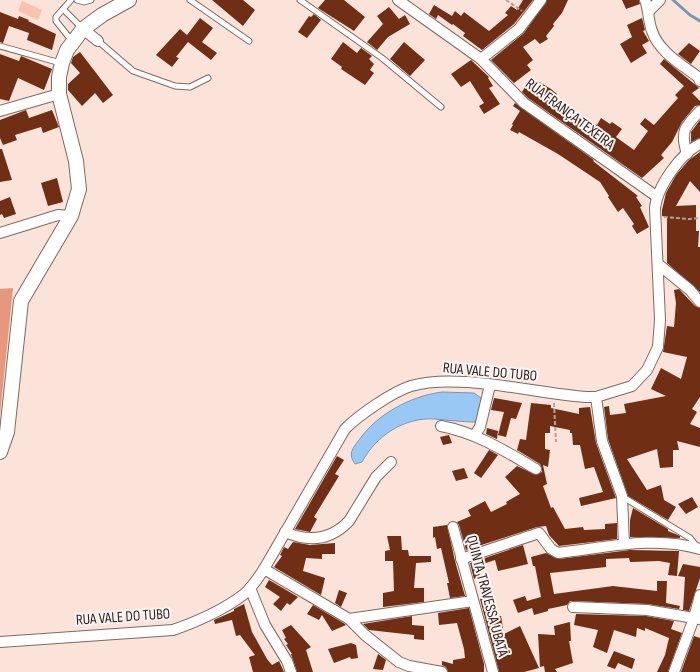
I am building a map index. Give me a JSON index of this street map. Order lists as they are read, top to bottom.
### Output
{
  "streets": {
    "street": ["RUA FRANÇA TEXEIRA", "RUA VALE DO TUBO", "QUINTA TRAVESSA UBATÃ"]
  },
  "crossings": [
    ["RUA FRANÇA TEXEIRA", "RUA VALE DO TUBO"]
  ]
}
